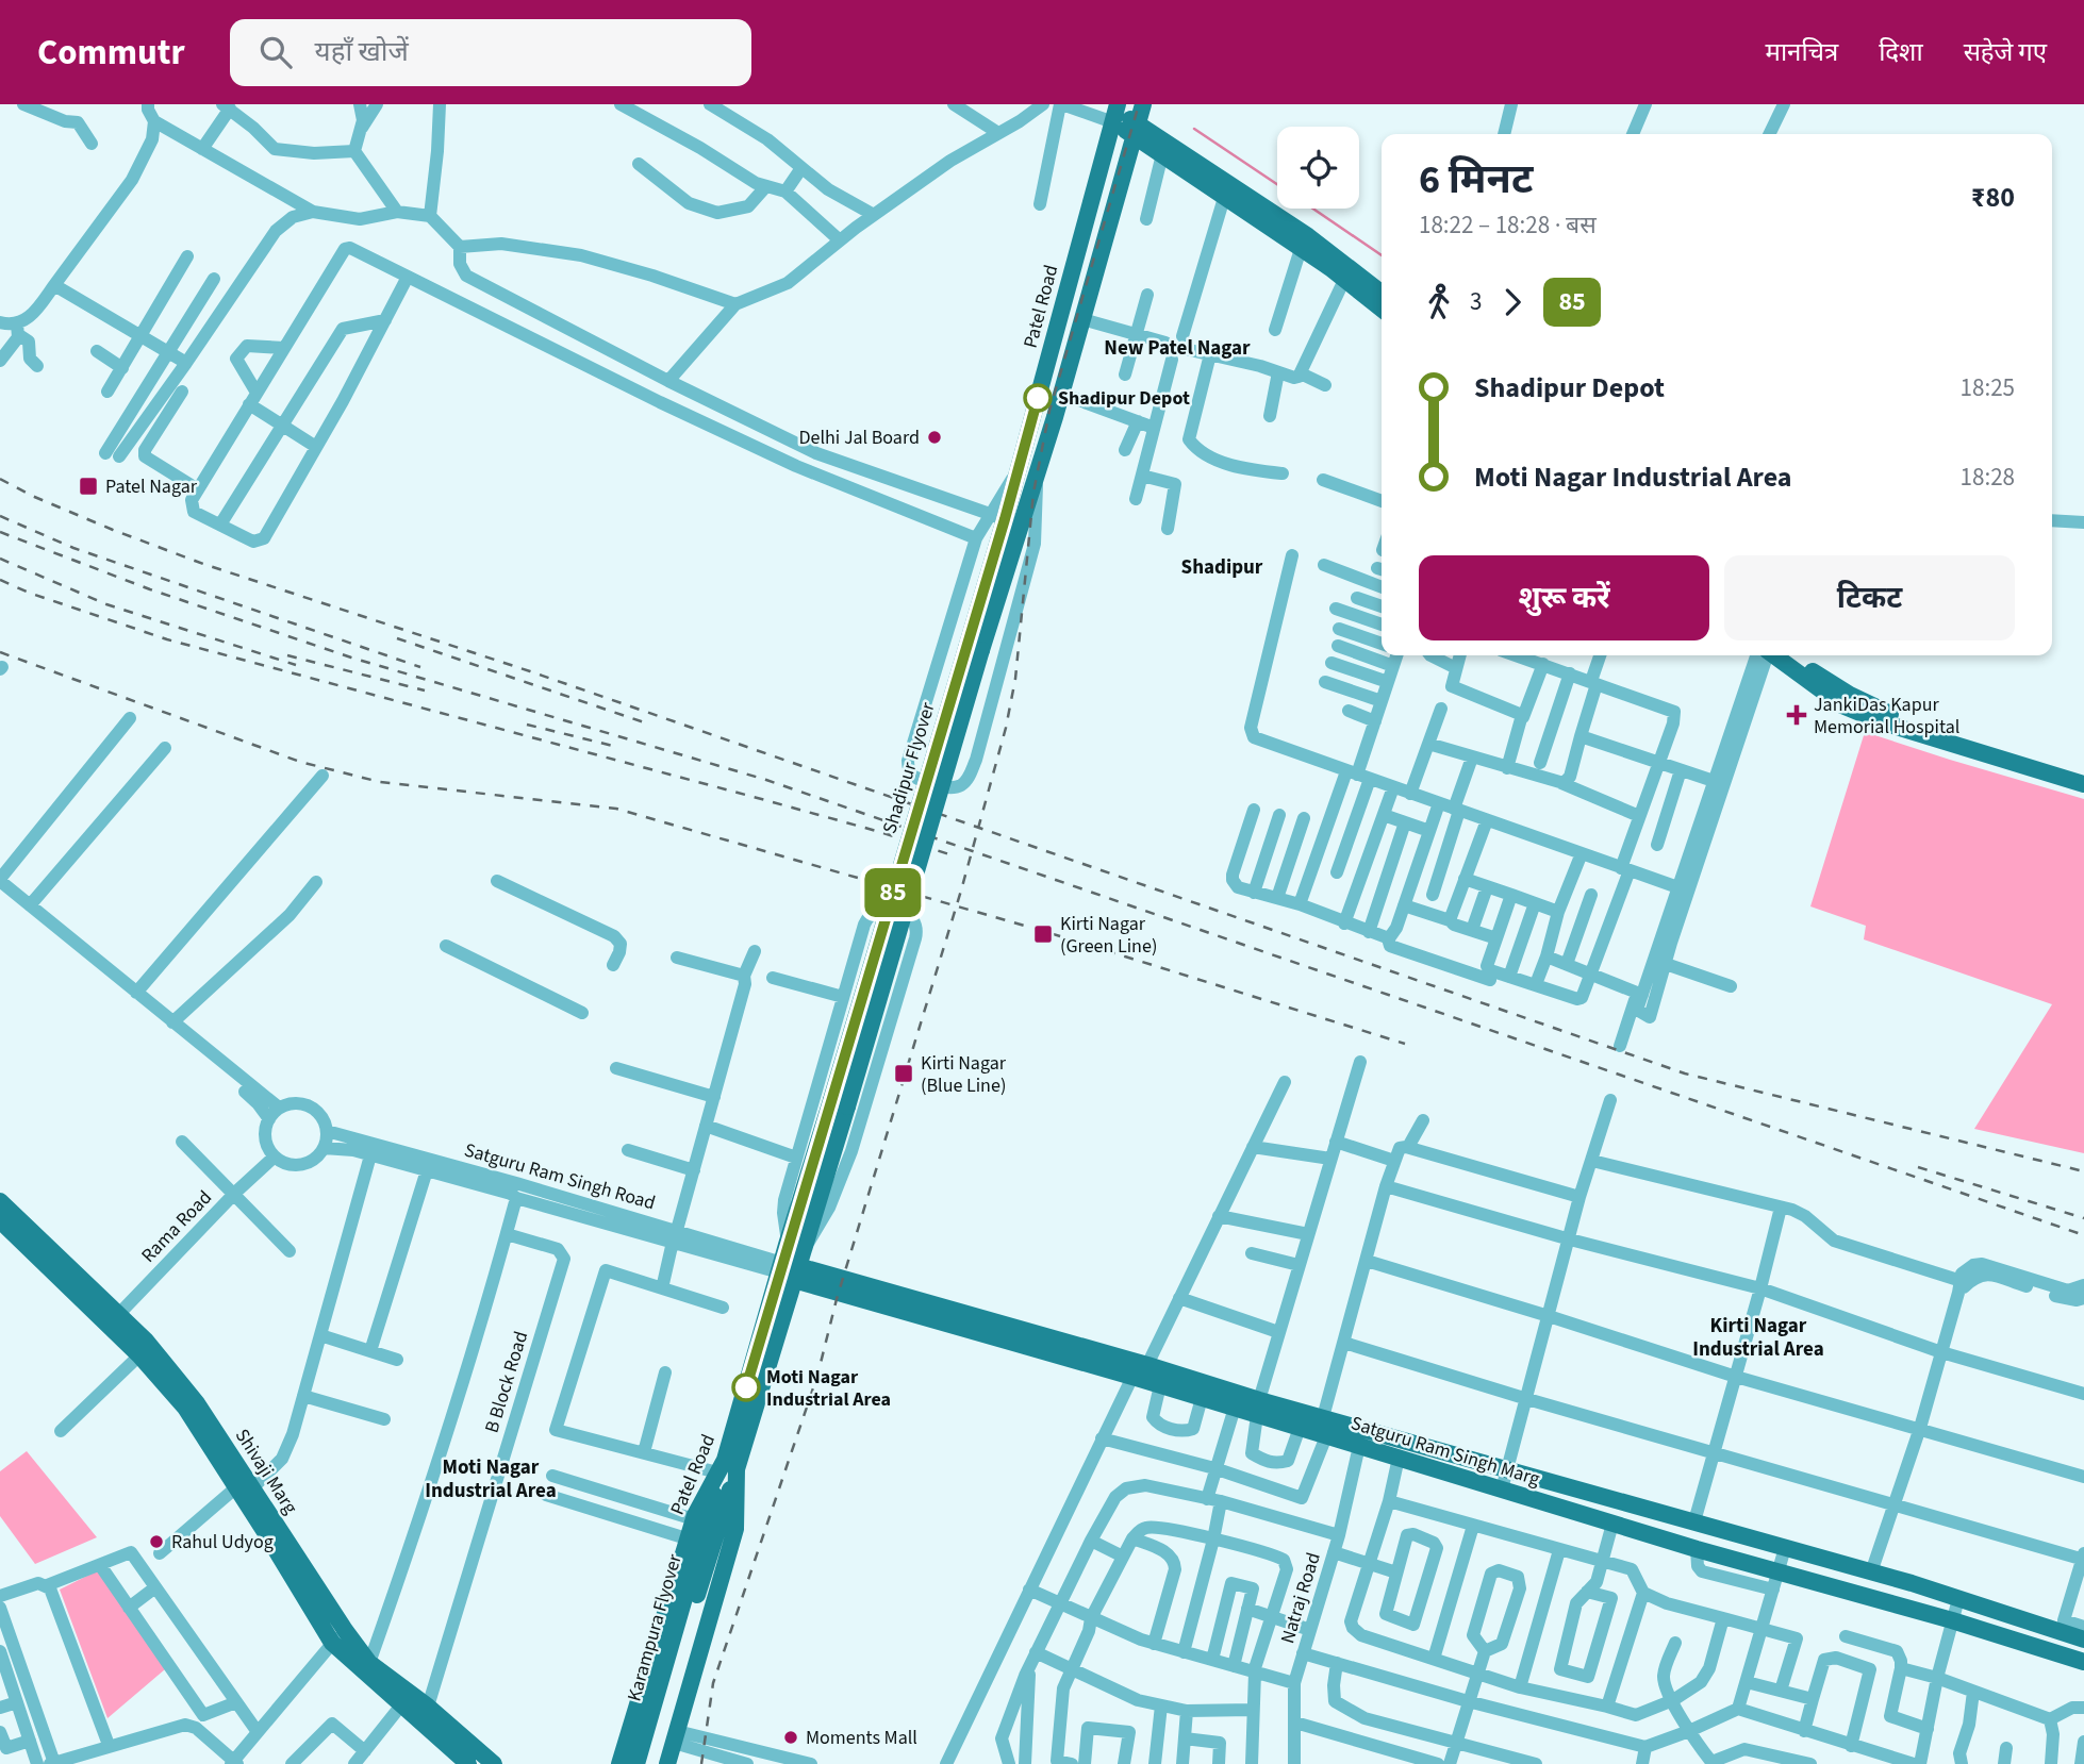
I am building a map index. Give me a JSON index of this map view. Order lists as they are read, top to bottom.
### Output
{
  "streets": {
    "main road": [
      "Patel Road",
      "Shadipur Flyover",
      "Satguru Ram Singh Marg",
      "Shivaji Marg",
      "Karampura Flyover"
    ],
    "street": [
      "Satguru Ram Singh Road",
      "Rama Road",
      "B Block Road",
      "Natraj Road"
    ]
  },
  "crossings": [
    ["Patel Road", "Shadipur Flyover"],
    ["Patel Road", "Satguru Ram Singh Road"],
    ["Patel Road", "Satguru Ram Singh Marg"],
    ["Patel Road", "Karampura Flyover"],
    ["Satguru Ram Singh Road", "Rama Road"],
    ["Satguru Ram Singh Road", "Satguru Ram Singh Marg"],
    ["Rama Road", "Shivaji Marg"],
    ["B Block Road", "Shivaji Marg"],
    ["Satguru Ram Singh Marg", "Natraj Road"]
  ],
  "districts": [
    "New Patel Nagar",
    "Shadipur",
    "Kirti Nagar Industrial Area",
    "Moti Nagar Industrial Area"
  ],
  "places": {
    "other": [
      "Shadipur Depot",
      "Delhi Jal Board",
      "Moti Nagar Industrial Area",
      "Rahul Udyog",
      "Moments Mall"
    ],
    "transit": ["Patel Nagar", "Kirti Nagar (Green Line)", "Kirti Nagar (Blue Line)"],
    "health": ["JankiDas Kapur Memorial Hospital"]
  },
  "lines": ["bus line 85"],
  "page": {
    "header": "Commutr",
    "search": "यहाँ खोजें",
    "nav": ["मानचित्र", "दिशा", "सहेजे गए"],
    "on_map": "85",
    "heading": ["6 मिनट", "18:22 – 18:28 · बस", "₹80"],
    "legs": ["3", "85"],
    "list": [
      {
        "name": "Shadipur Depot",
        "value": "18:25"
      },
      {
        "name": "Moti Nagar Industrial Area",
        "value": "18:28"
      }
    ],
    "buttons": ["शुरू करें", "टिकट"]
  }
}
